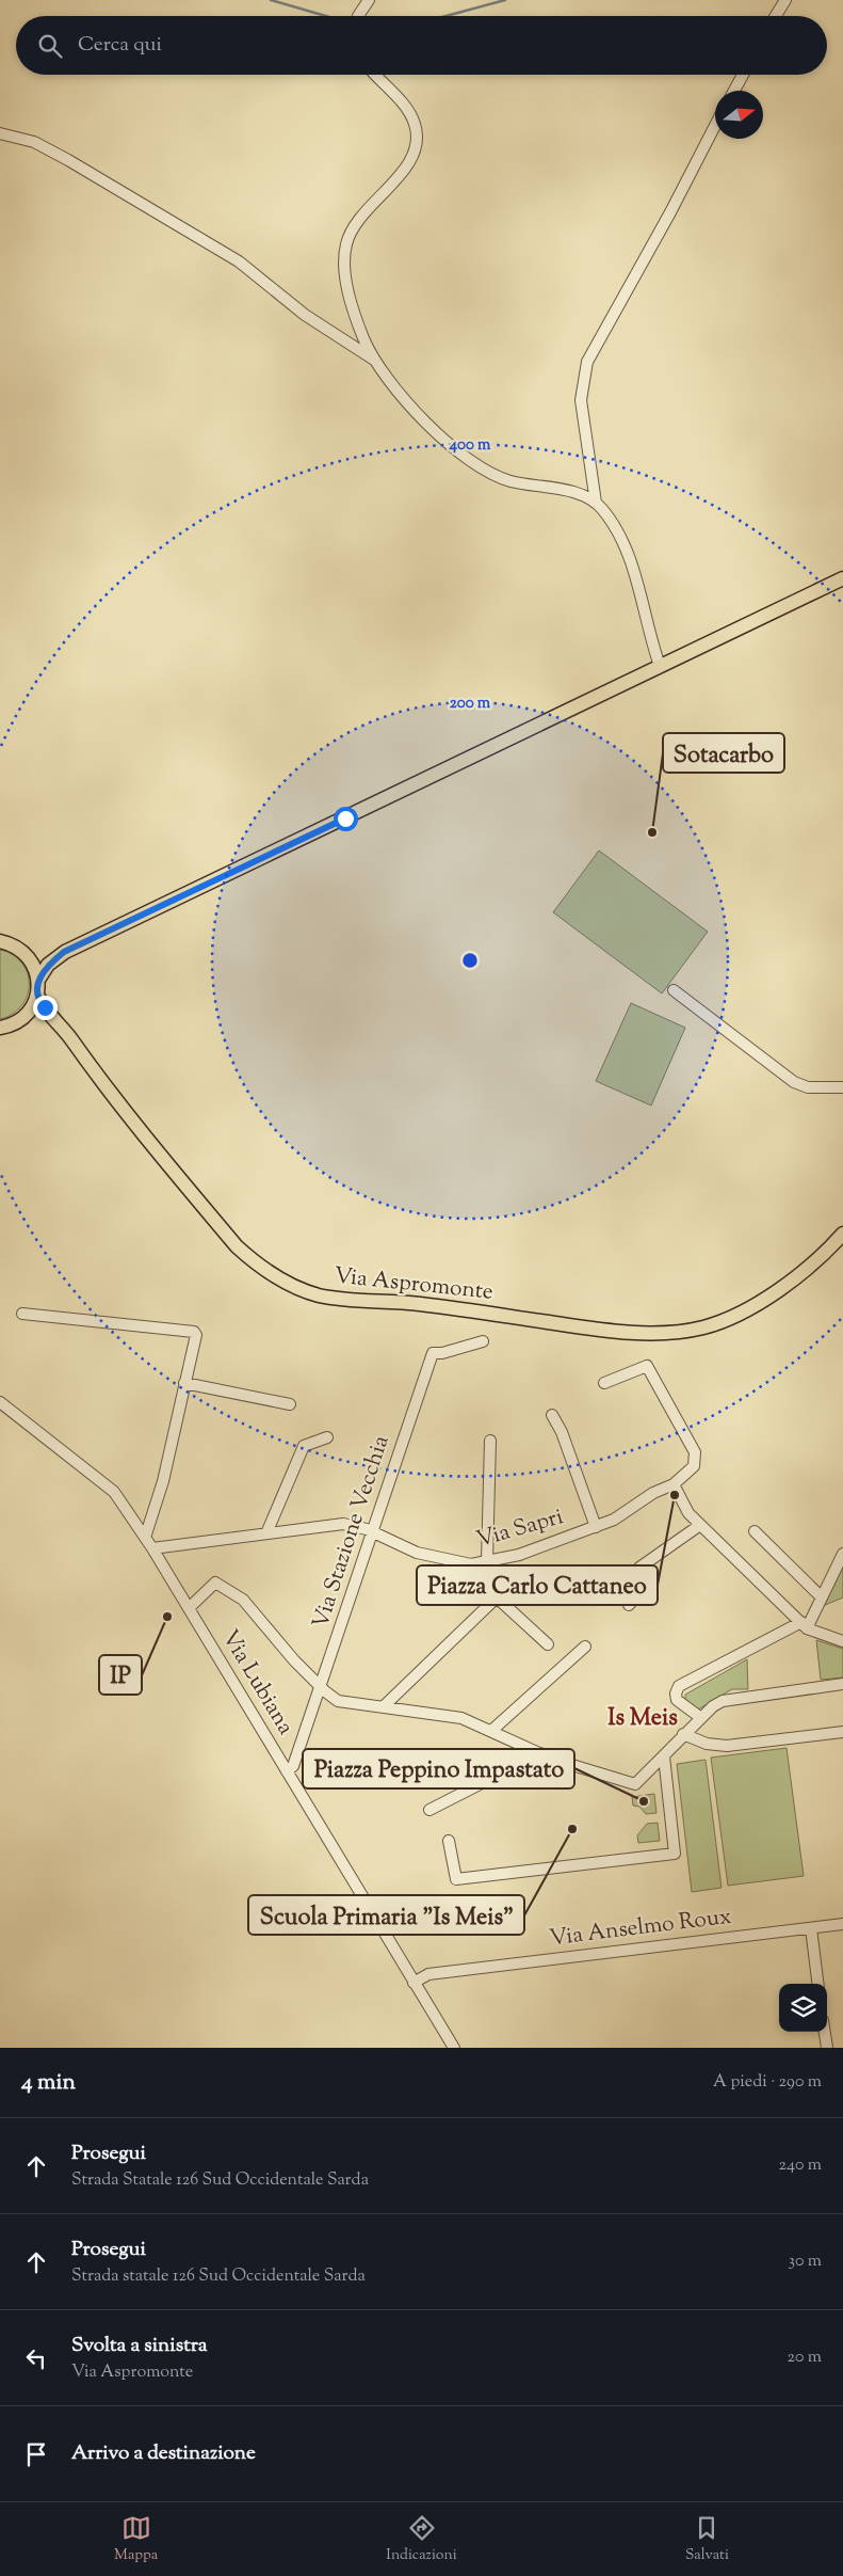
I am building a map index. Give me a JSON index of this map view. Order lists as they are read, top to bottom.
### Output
{
  "streets": {
    "main road": ["Via Aspromonte"],
    "street": [
      "Via Sapri",
      "Via Stazione Vecchia",
      "Via Lubiana",
      "Via Anselmo Roux"
    ]
  },
  "crossings": [
    ["Via Sapri", "Via Stazione Vecchia"],
    ["Via Sapri", "Via Lubiana"],
    ["Via Stazione Vecchia", "Via Lubiana"],
    ["Via Lubiana", "Via Anselmo Roux"]
  ],
  "districts": ["Is Meis"],
  "places": [
    "Sotacarbo",
    "Piazza Carlo Cattaneo",
    "IP",
    "Piazza Peppino Impastato",
    "Scuola Primaria \"Is Meis\""
  ],
  "north": "right",
  "page": {
    "search": "Cerca qui",
    "heading": ["4 min", "A piedi · 290 m"],
    "list": [
      ["Prosegui", "Strada Statale 126 Sud Occidentale Sarda", "240 m"],
      ["Prosegui", "Strada statale 126 Sud Occidentale Sarda", "30 m"],
      ["Svolta a sinistra", "Via Aspromonte", "20 m"],
      "Arrivo a destinazione"
    ],
    "nav": ["Mappa", "Indicazioni", "Salvati"]
  },
  "rings": ["400 m", "200 m"]
}
